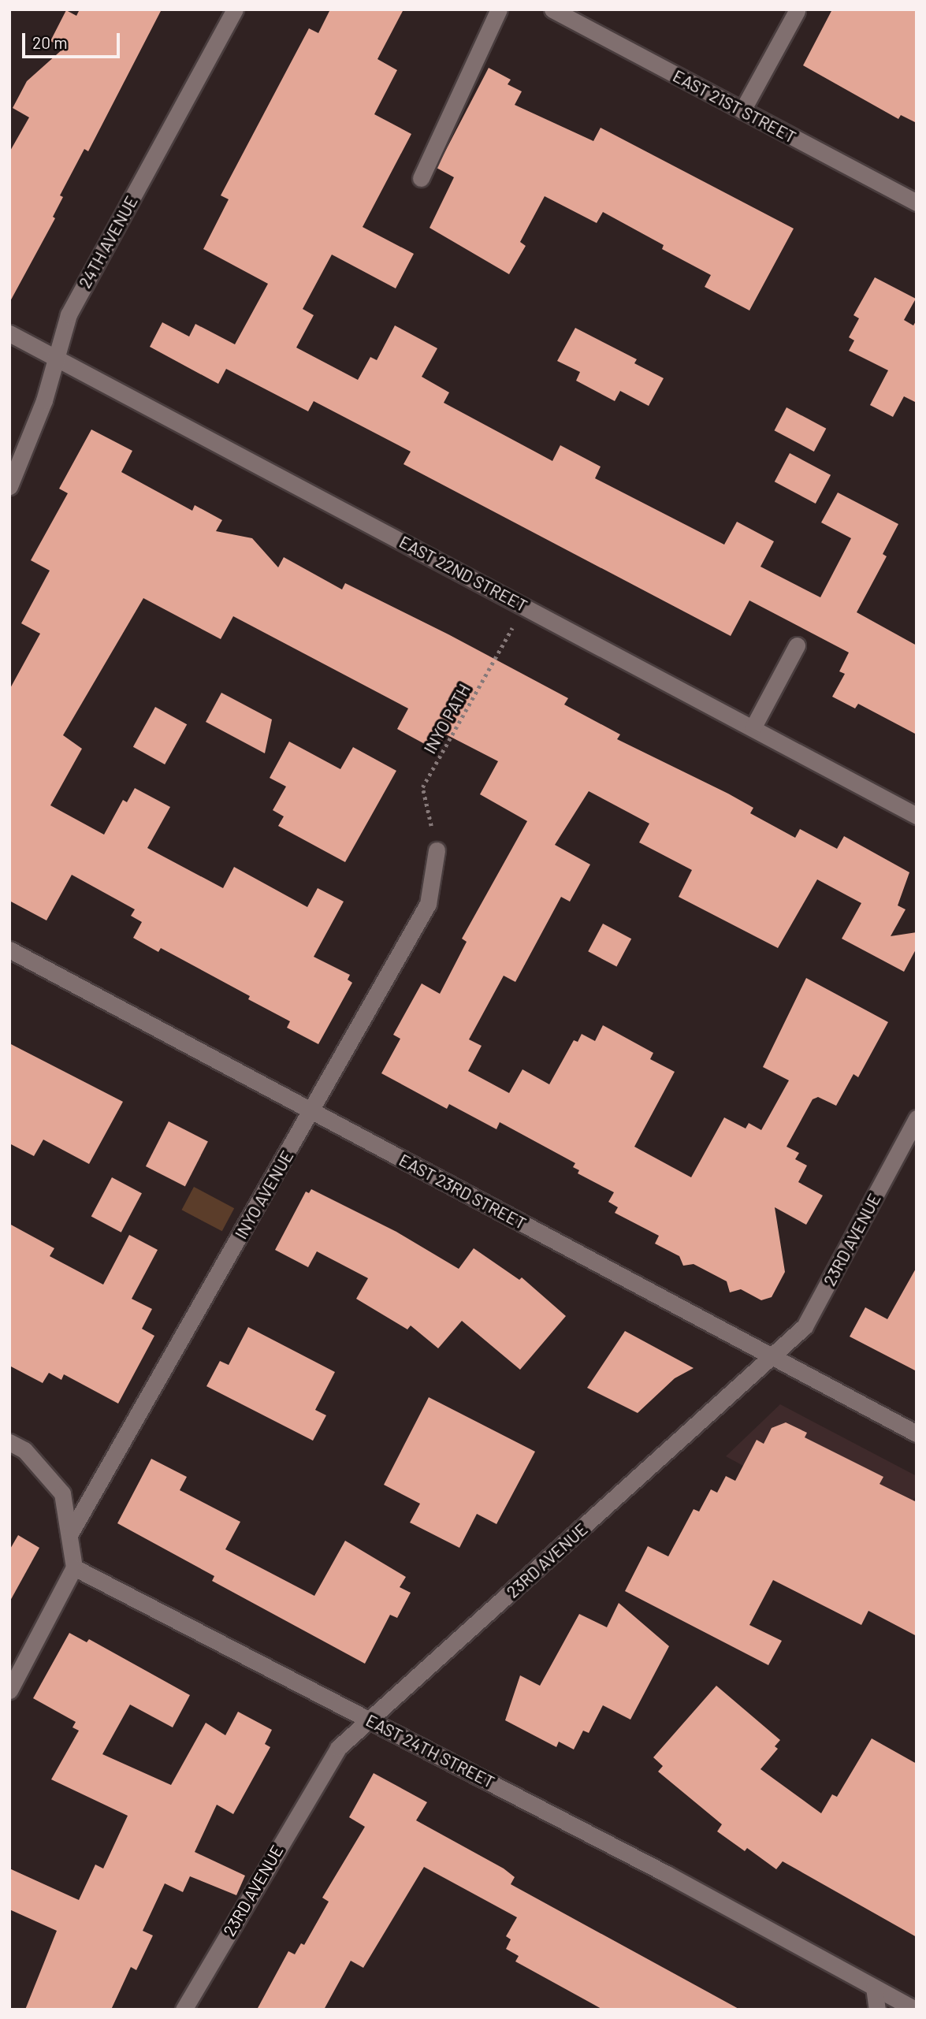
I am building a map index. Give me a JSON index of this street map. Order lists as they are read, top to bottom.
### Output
{
  "streets": {
    "street": [
      "EAST 21ST STREET",
      "24TH AVENUE",
      "EAST 22ND STREET",
      "EAST 23RD STREET",
      "INYO AVENUE",
      "23RD AVENUE",
      "EAST 24TH STREET"
    ],
    "path": ["INYO PATH"]
  },
  "crossings": [
    ["24TH AVENUE", "EAST 22ND STREET"],
    ["EAST 22ND STREET", "INYO PATH"],
    ["INYO PATH", "INYO AVENUE"],
    ["EAST 23RD STREET", "INYO AVENUE"],
    ["EAST 23RD STREET", "23RD AVENUE"],
    ["23RD AVENUE", "EAST 24TH STREET"]
  ],
  "scale_bar": "20 m"
}
